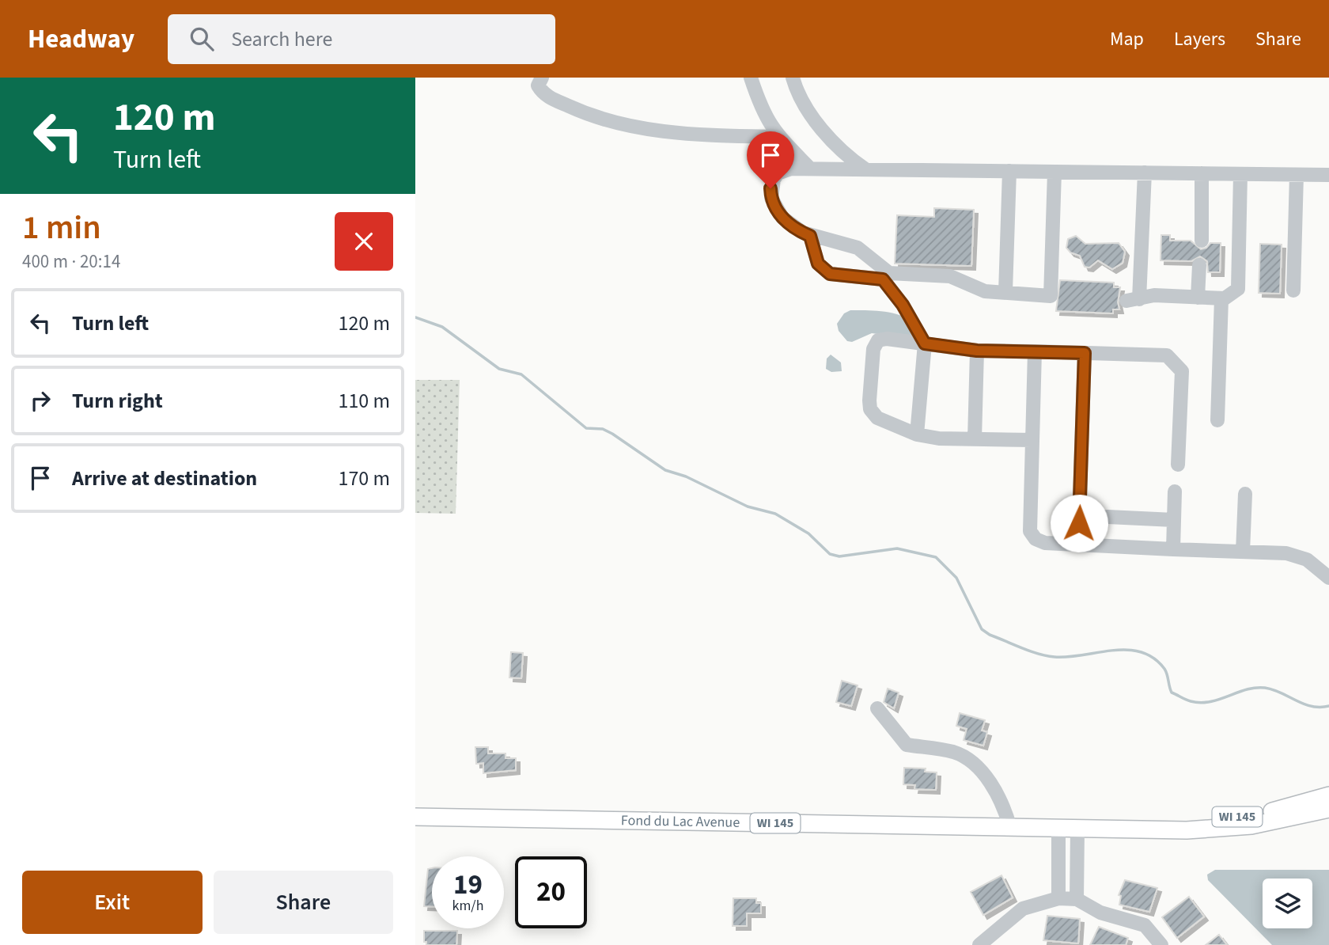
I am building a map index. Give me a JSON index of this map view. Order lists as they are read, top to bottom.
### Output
{
  "streets": {
    "main road": ["WI 145", "Fond du Lac Avenue"]
  },
  "page": {
    "header": "Headway",
    "search": "Search here",
    "nav": ["Map", "Layers", "Share"],
    "turn": ["120 m", "Turn left"],
    "heading": ["1 min", "400 m · 20:14"],
    "list": [
      {
        "name": "Turn left",
        "value": "120 m"
      },
      {
        "name": "Turn right",
        "value": "110 m"
      },
      {
        "name": "Arrive at destination",
        "value": "170 m"
      }
    ],
    "speed": "19 km/h",
    "limit": "20",
    "buttons": ["Exit", "Share"]
  }
}
